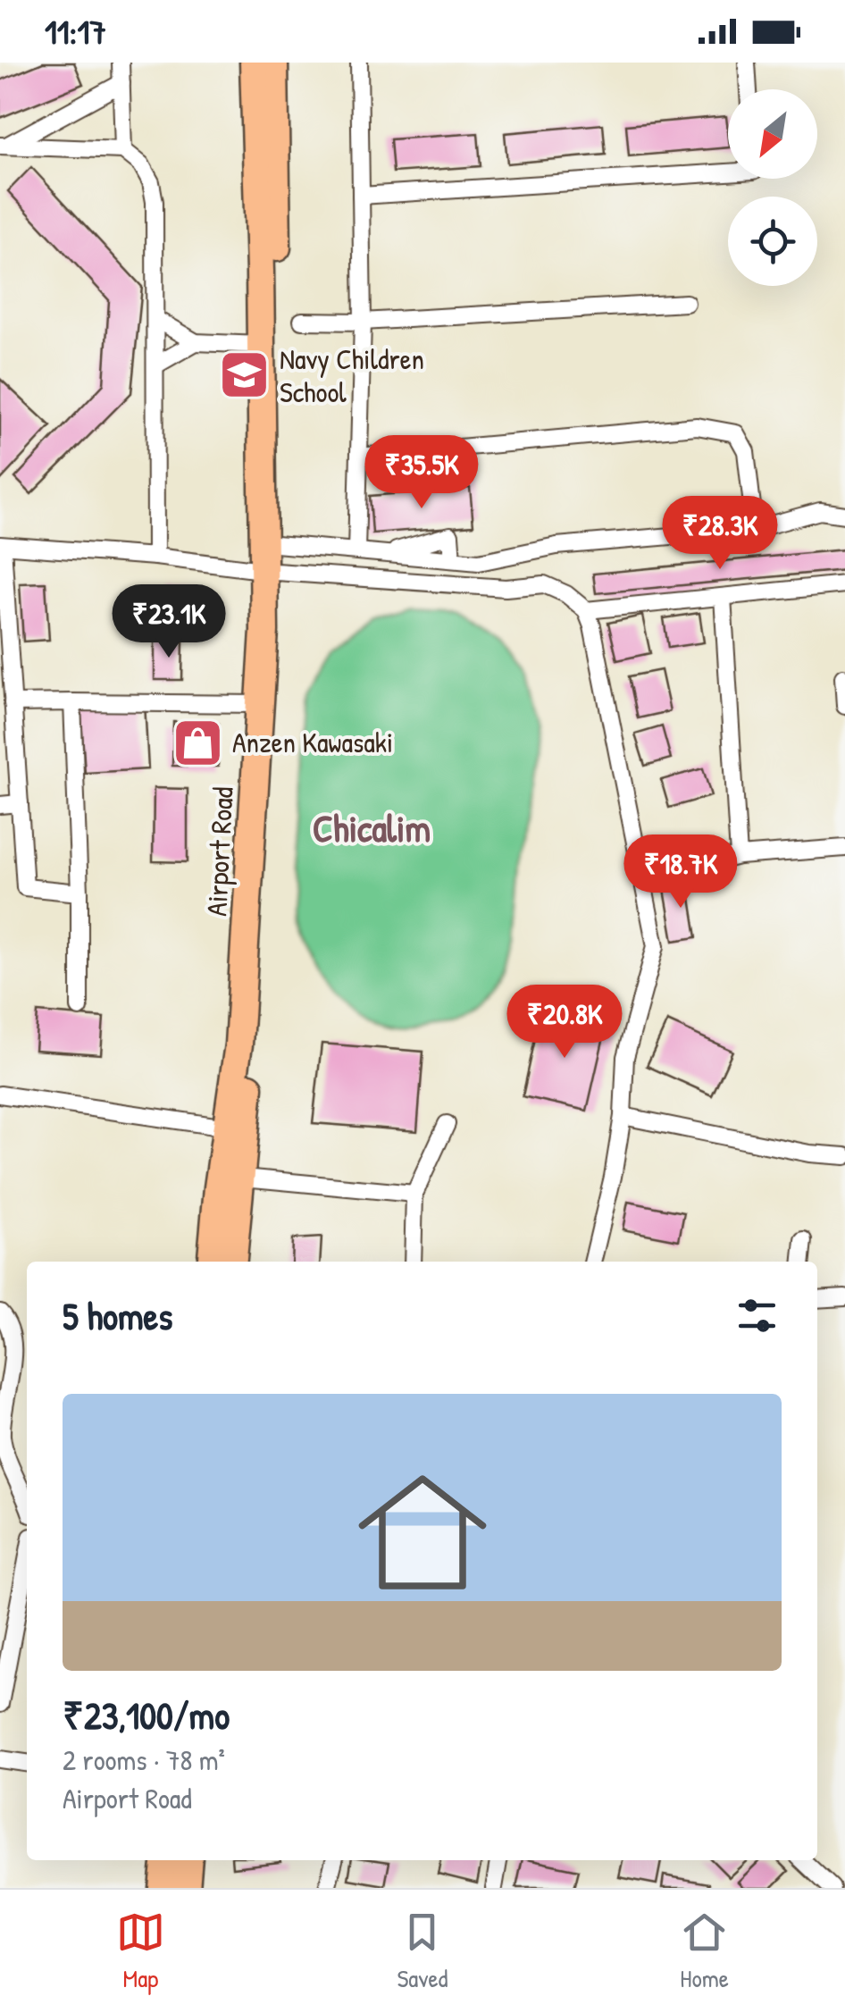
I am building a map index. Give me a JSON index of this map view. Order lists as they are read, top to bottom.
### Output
{
  "streets": {
    "highway": ["Airport Road"]
  },
  "districts": ["Chicalim"],
  "places": {
    "school or university": ["Navy Children School"],
    "shop": ["Anzen Kawasaki"]
  },
  "north": "bottom left",
  "page": {
    "status": "11:17",
    "price": [
      "₹35.5K",
      "₹28.3K",
      "₹23.1K",
      "₹18.7K",
      "₹20.8K"
    ],
    "heading": "5 homes",
    "list": [
      {
        "name": "₹23,100/mo",
        "note": "2 rooms · 78 m² · Airport Road"
      }
    ],
    "tabs": ["Map", "Saved", "Home"]
  }
}
